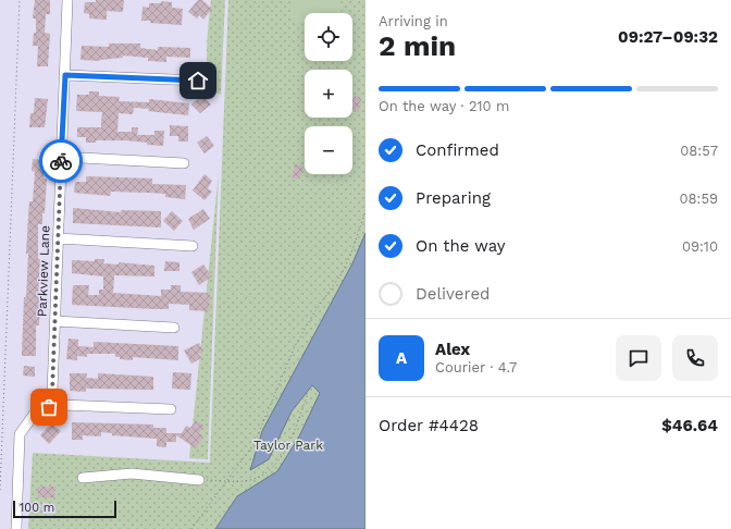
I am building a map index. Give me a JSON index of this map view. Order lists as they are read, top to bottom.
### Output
{
  "streets": {
    "street": ["Parkview Lane"]
  },
  "parks": ["Taylor Park"],
  "scale_bar": "100 m",
  "page": {
    "heading": ["2 min", "Arriving in", "09:27–09:32"],
    "panel": [
      "Alex",
      "Courier · 4.7",
      "Order #4428",
      "$46.64"
    ],
    "map_buttons": ["+", "−"],
    "bar": "On the way · 210 m",
    "list": [
      ["Confirmed", "08:57"],
      ["Preparing", "08:59"],
      ["On the way", "09:10"],
      "Delivered"
    ],
    "round": "A",
    "scale": "100 m"
  }
}
